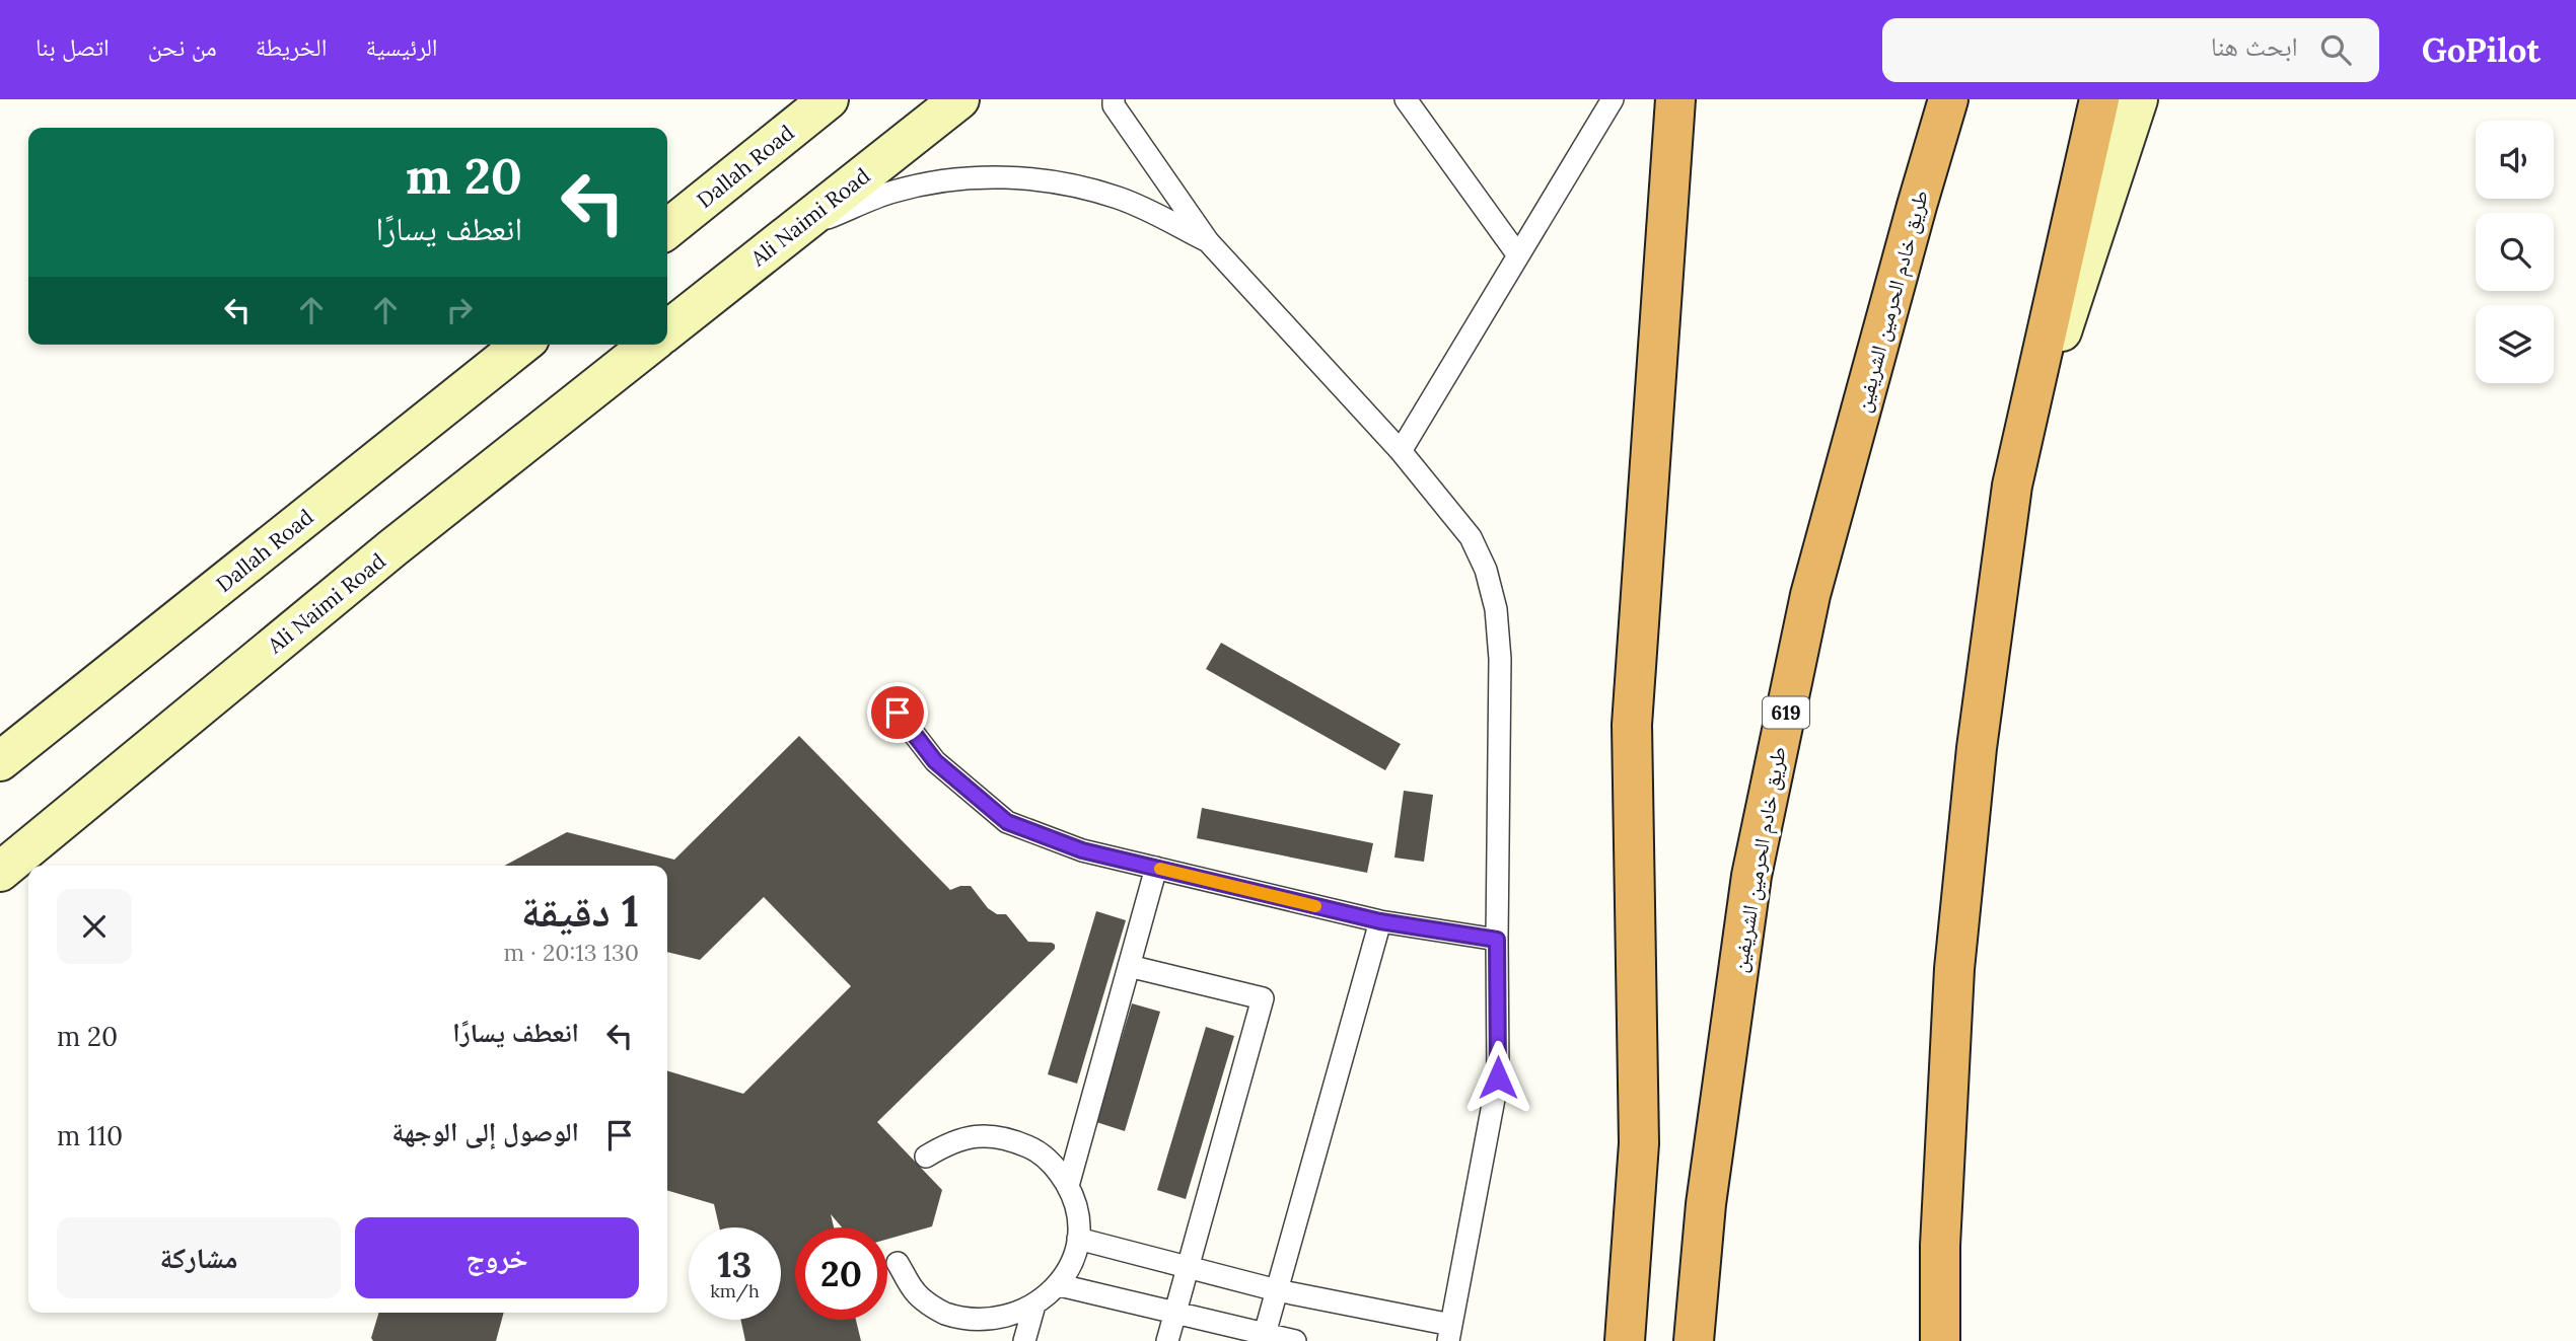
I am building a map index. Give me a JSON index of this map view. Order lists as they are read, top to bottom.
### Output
{
  "streets": {
    "highway": ["طريق خادم الحرمين الشريفين", "619"],
    "main road": ["Dallah Road", "Ali Naimi Road"]
  },
  "page": {
    "header": "GoPilot",
    "search": "ابحث هنا",
    "nav": [
      "الرئيسية",
      "الخريطة",
      "من نحن",
      "اتصل بنا"
    ],
    "turn": ["20 m", "انعطف يسارًا"],
    "heading": ["1 دقيقة", "130 m · 20:13"],
    "list": [
      {
        "name": "انعطف يسارًا",
        "value": "20 m"
      },
      {
        "name": "الوصول إلى الوجهة",
        "value": "110 m"
      }
    ],
    "buttons": ["خروج", "مشاركة"],
    "speed": "13 km/h",
    "limit": "20"
  }
}
